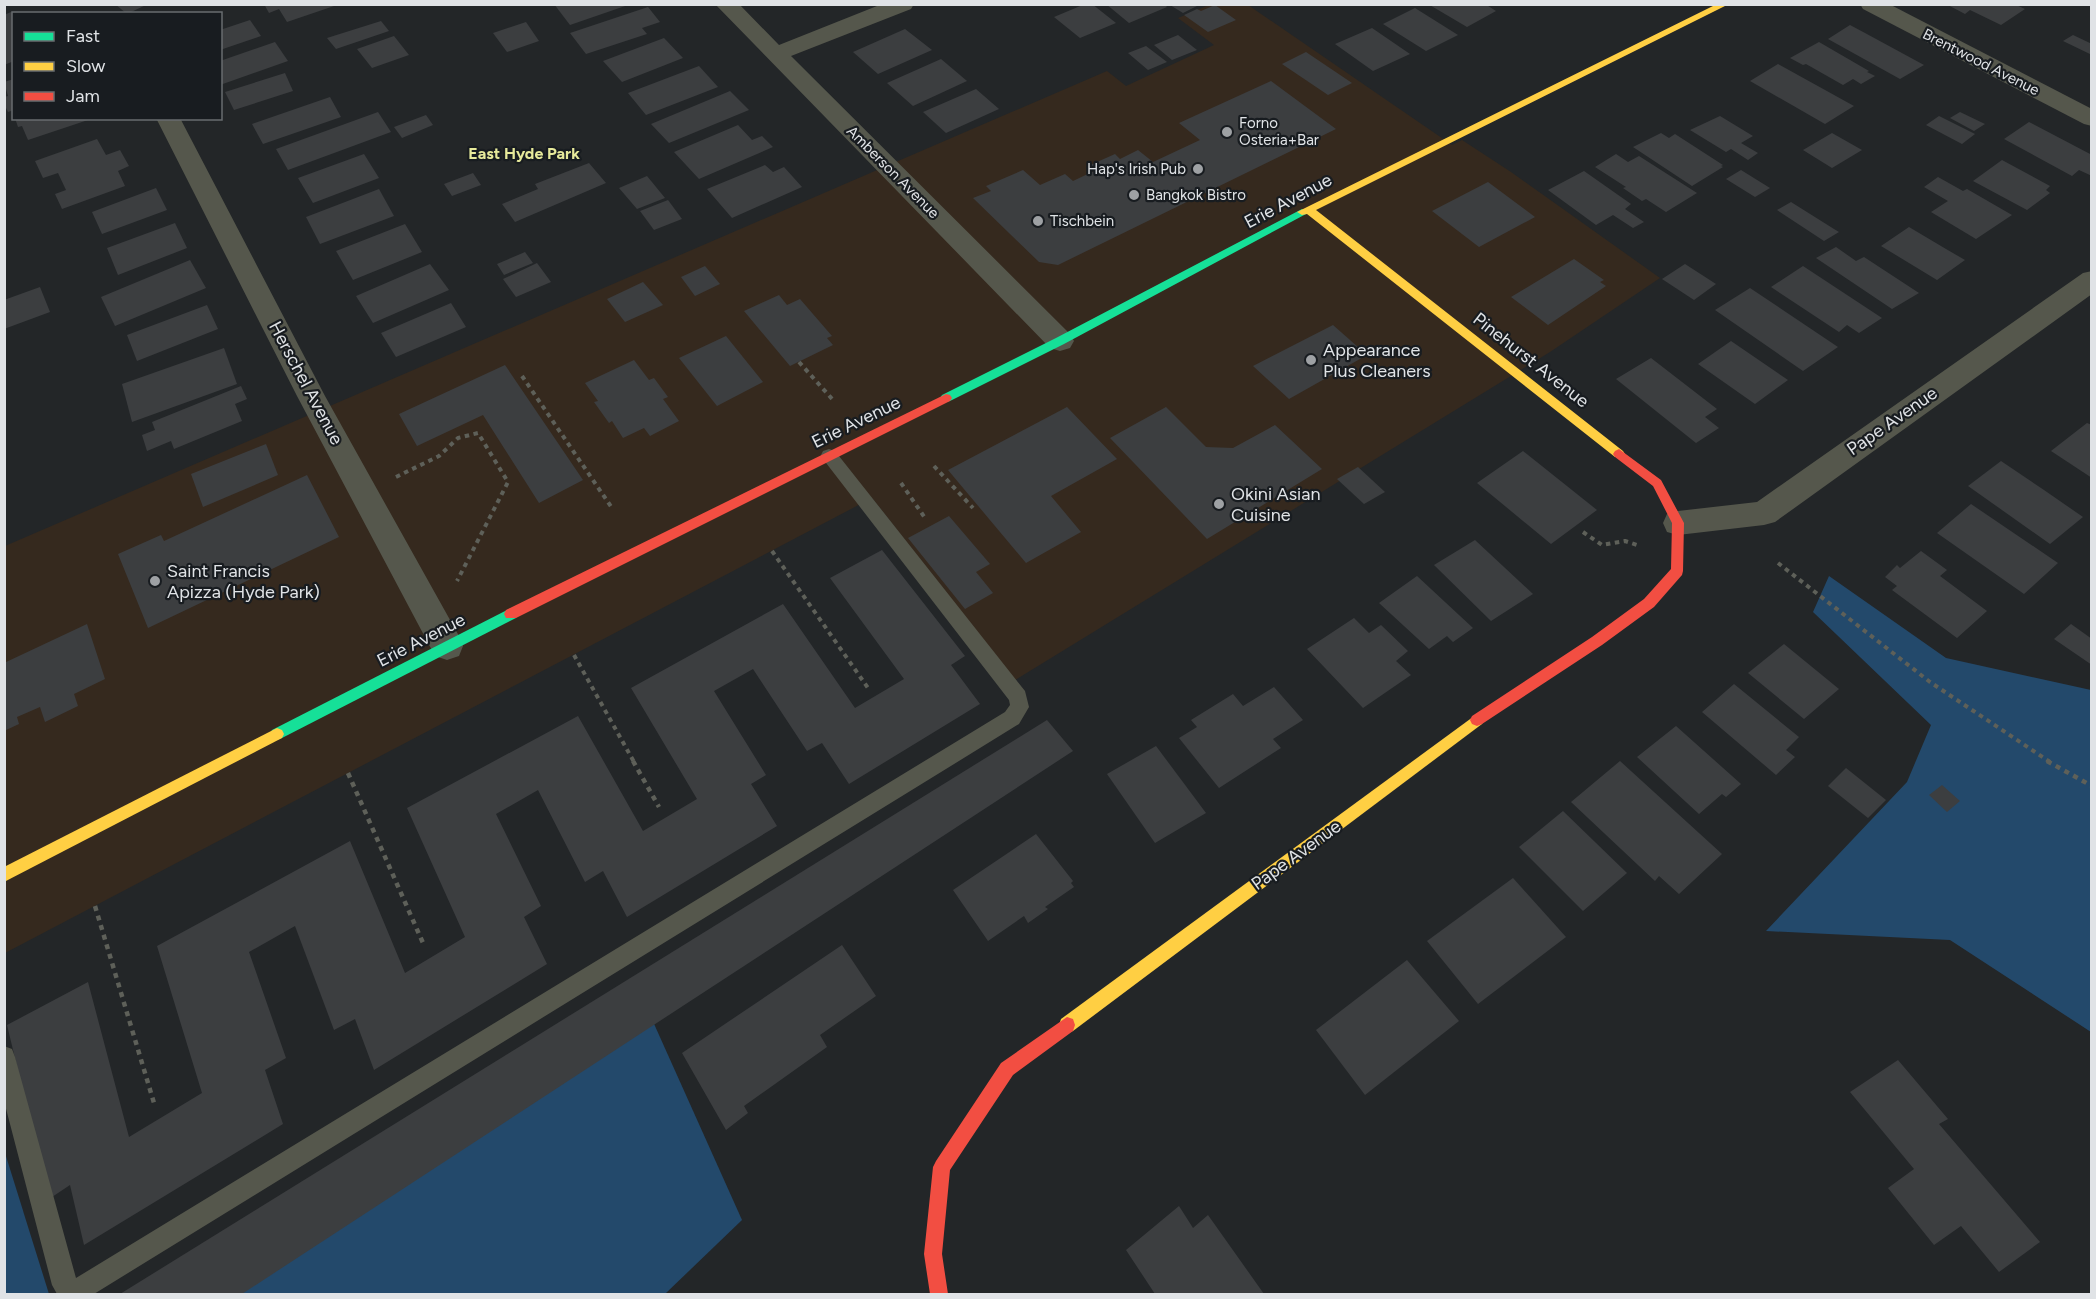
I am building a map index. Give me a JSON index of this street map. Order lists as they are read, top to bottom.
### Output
{
  "streets": {
    "street": [
      "Brentwood Avenue",
      "Amberson Avenue",
      "Erie Avenue",
      "Pinehurst Avenue",
      "Herschel Avenue",
      "Pape Avenue"
    ]
  },
  "crossings": [
    ["Amberson Avenue", "Erie Avenue"],
    ["Erie Avenue", "Pinehurst Avenue"],
    ["Erie Avenue", "Herschel Avenue"],
    ["Pinehurst Avenue", "Pape Avenue"]
  ],
  "districts": ["East Hyde Park"],
  "places": [
    "Forno Osteria+Bar",
    "Hap's Irish Pub",
    "Bangkok Bistro",
    "Tischbein",
    "Appearance Plus Cleaners",
    "Okini Asian Cuisine",
    "Saint Francis Apizza (Hyde Park)"
  ],
  "legend": ["Fast", "Slow", "Jam"]
}
